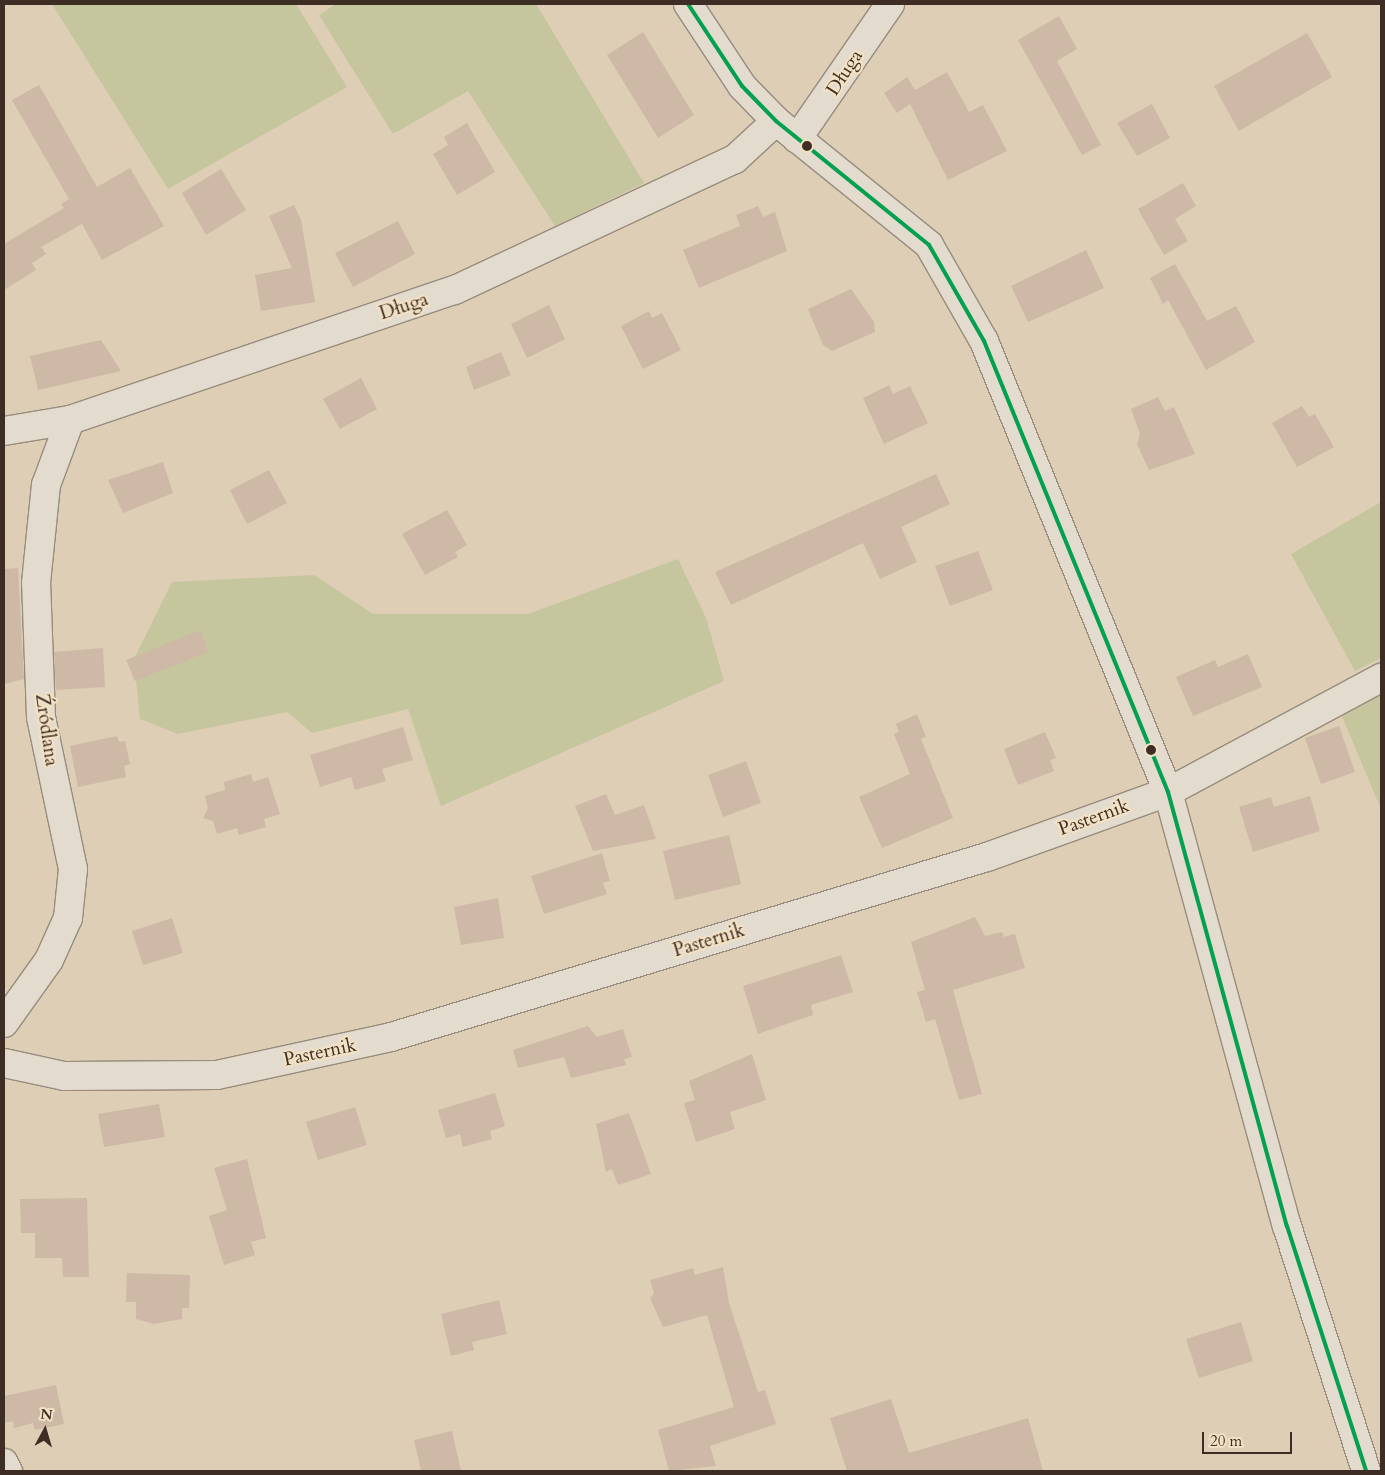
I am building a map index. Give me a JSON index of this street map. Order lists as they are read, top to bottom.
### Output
{
  "streets": {
    "street": ["Długa", "Źródlana", "Pasternik"]
  },
  "crossings": [
    ["Długa", "Źródlana"]
  ],
  "scale_bar": "20 m",
  "north": "top"
}
